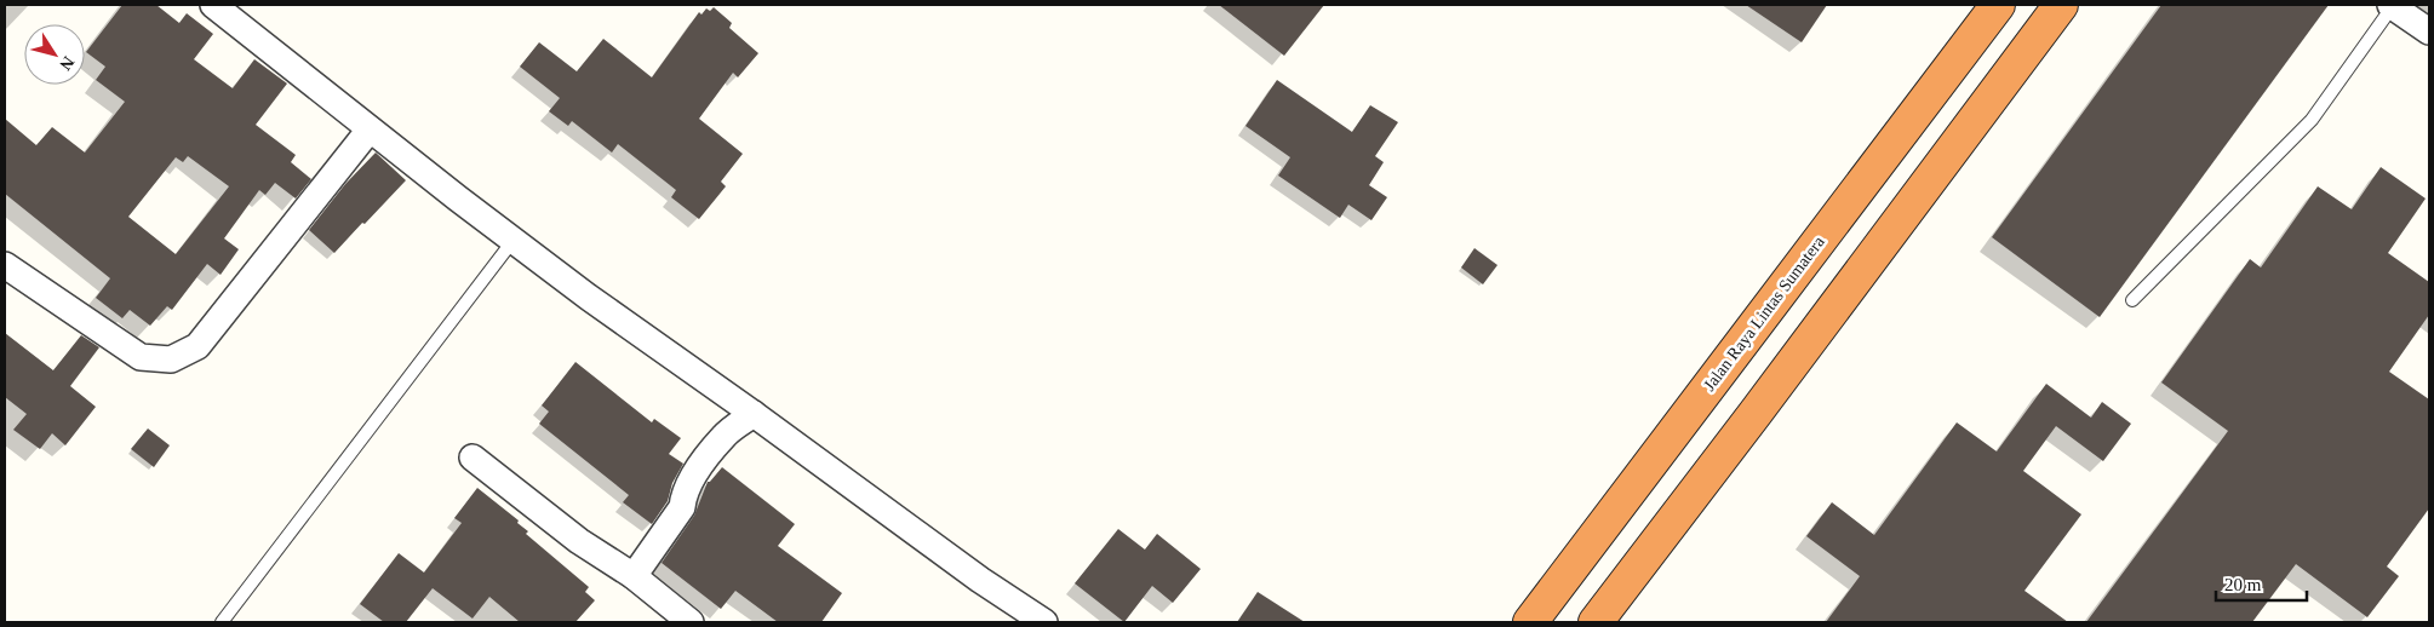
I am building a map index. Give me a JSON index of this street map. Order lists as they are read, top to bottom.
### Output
{
  "streets": {
    "highway": ["Jalan Raya Lintas Sumatera"]
  },
  "scale_bar": "20 m",
  "north": "bottom right"
}
